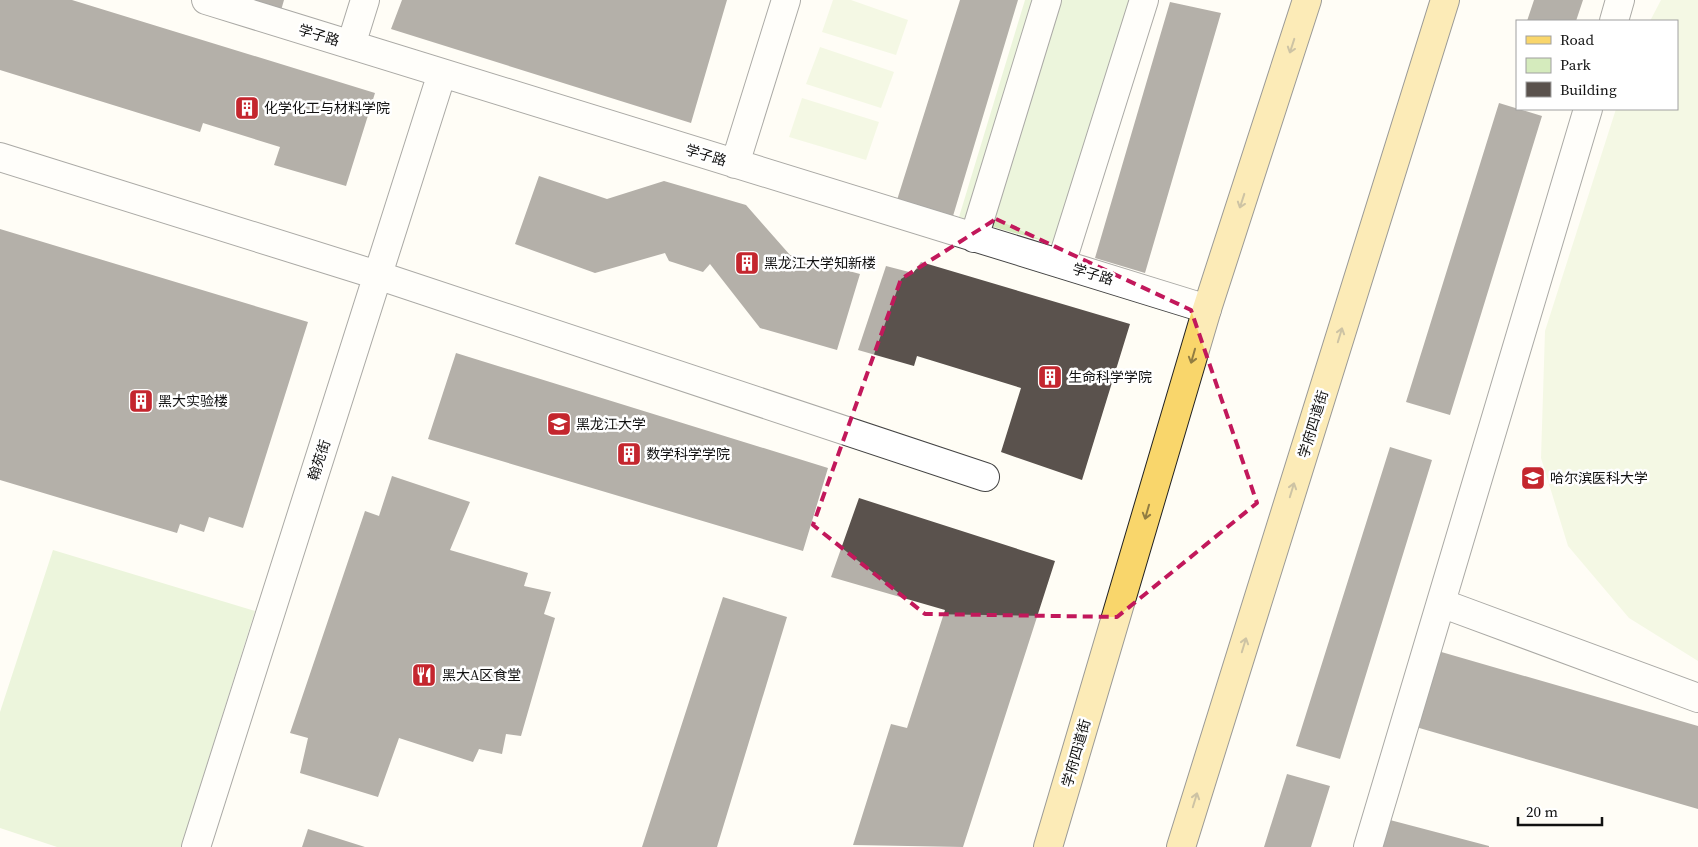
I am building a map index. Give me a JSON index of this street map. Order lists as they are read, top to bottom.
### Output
{
  "streets": {
    "main road": ["学府四道街"],
    "street": ["学子路", "翰苑街"]
  },
  "crossings": [
    ["学子路", "学府四道街"],
    ["学子路", "翰苑街"]
  ],
  "places": {
    "building": [
      "化学化工与材料学院",
      "黑龙江大学知新楼",
      "生命科学学院",
      "黑大实验楼",
      "数学科学学院"
    ],
    "school or university": ["黑龙江大学", "哈尔滨医科大学"],
    "restaurant": ["黑大A区食堂"]
  },
  "legend": ["Road", "Park", "Building"],
  "scale_bar": "20 m"
}
